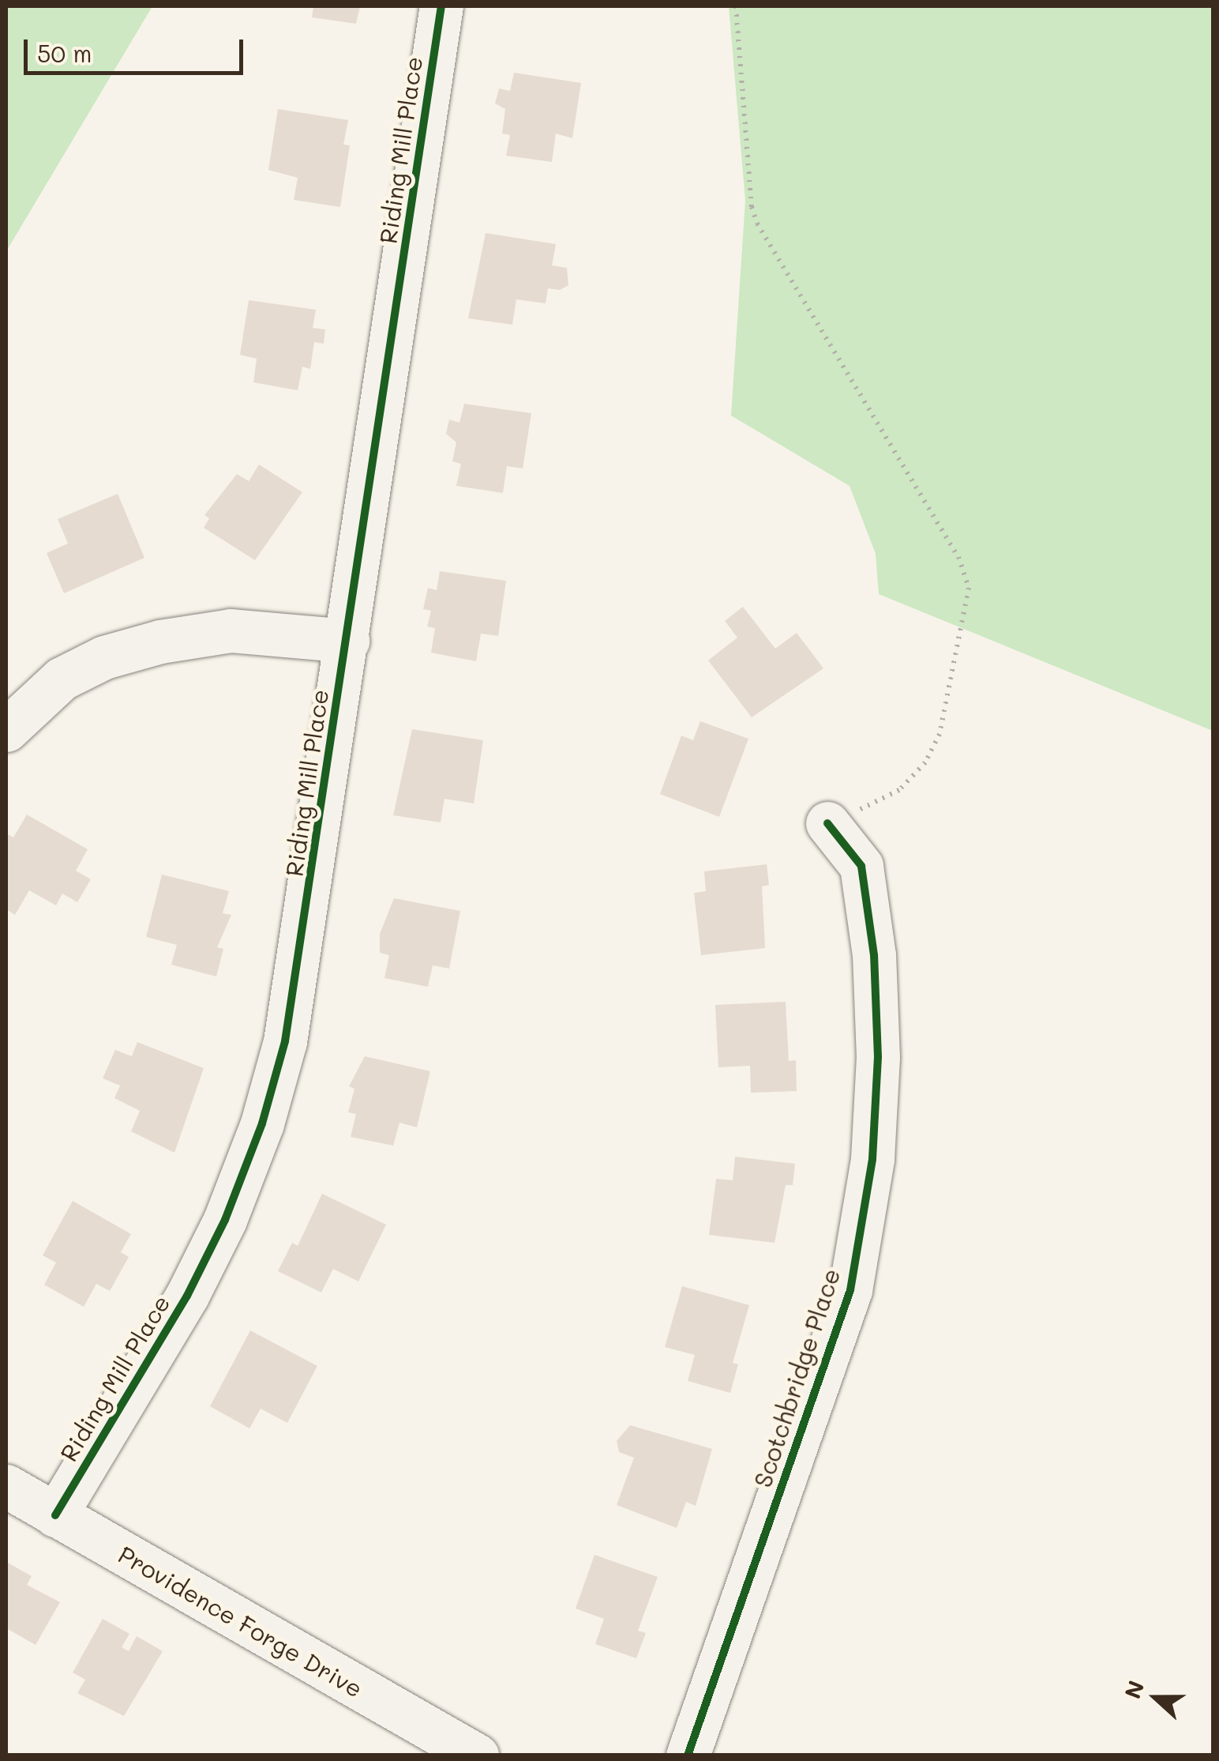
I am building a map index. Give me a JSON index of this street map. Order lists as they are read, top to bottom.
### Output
{
  "streets": {
    "street": ["Riding Mill Place", "Scotchbridge Place", "Providence Forge Drive"]
  },
  "crossings": [
    ["Riding Mill Place", "Providence Forge Drive"]
  ],
  "scale_bar": "50 m",
  "north": "left"
}
